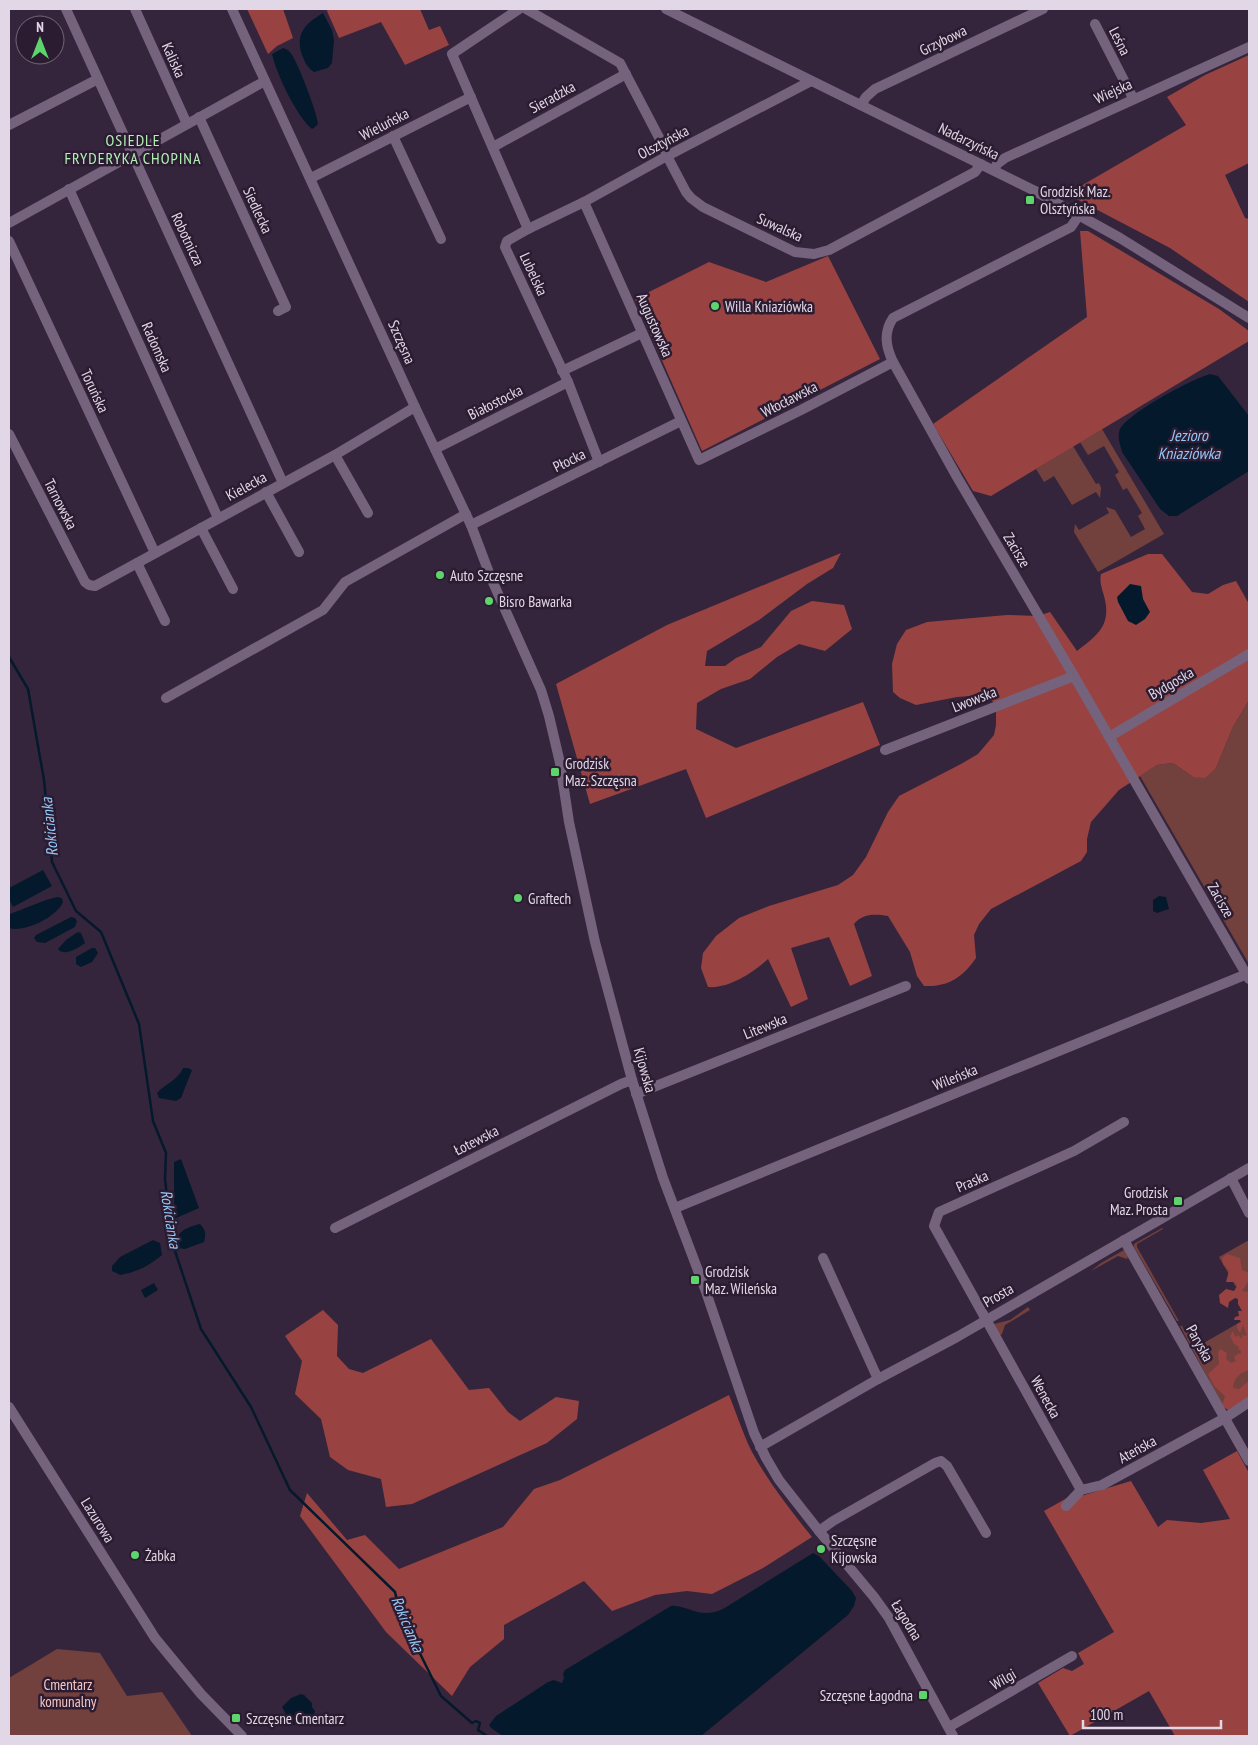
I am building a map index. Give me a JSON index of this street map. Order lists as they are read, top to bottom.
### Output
{
  "streets": {
    "street": [
      "Grzybowa",
      "Leśna",
      "Kaliska",
      "Wiejska",
      "Sieradzka",
      "Wieluńska",
      "Nadarzyńska",
      "Olsztyńska",
      "Siedlecka",
      "Suwalska",
      "Robotnicza",
      "Lubelska",
      "Augustowska",
      "Szczęsna",
      "Radomska",
      "Toruńska",
      "Włocławska",
      "Białostocka",
      "Płocka",
      "Kielecka",
      "Tarnowska",
      "Zacisze",
      "Bydgoska",
      "Lwowska",
      "Litewska",
      "Kijowska",
      "Wileńska",
      "Łotewska",
      "Praska",
      "Prosta",
      "Paryska",
      "Wenecka",
      "Ateńska",
      "Lazurowa",
      "Łagodna",
      "Wilgi"
    ]
  },
  "crossings": [
    ["Grzybowa", "Nadarzyńska"],
    ["Leśna", "Wiejska"],
    ["Wiejska", "Nadarzyńska"],
    ["Sieradzka", "Suwalska"],
    ["Sieradzka", "Lubelska"],
    ["Wieluńska", "Lubelska"],
    ["Wieluńska", "Szczęsna"],
    ["Nadarzyńska", "Olsztyńska"],
    ["Nadarzyńska", "Suwalska"],
    ["Nadarzyńska", "Zacisze"],
    ["Olsztyńska", "Suwalska"],
    ["Olsztyńska", "Lubelska"],
    ["Olsztyńska", "Augustowska"],
    ["Robotnicza", "Kielecka"],
    ["Lubelska", "Białostocka"],
    ["Lubelska", "Płocka"],
    ["Augustowska", "Włocławska"],
    ["Augustowska", "Płocka"],
    ["Szczęsna", "Białostocka"],
    ["Szczęsna", "Płocka"],
    ["Szczęsna", "Kielecka"],
    ["Szczęsna", "Kijowska"],
    ["Radomska", "Kielecka"],
    ["Toruńska", "Kielecka"],
    ["Włocławska", "Zacisze"],
    ["Kielecka", "Tarnowska"],
    ["Zacisze", "Bydgoska"],
    ["Zacisze", "Lwowska"],
    ["Zacisze", "Wileńska"],
    ["Litewska", "Kijowska"],
    ["Kijowska", "Wileńska"],
    ["Kijowska", "Łotewska"],
    ["Kijowska", "Prosta"],
    ["Kijowska", "Łagodna"],
    ["Praska", "Prosta"],
    ["Praska", "Wenecka"],
    ["Prosta", "Paryska"],
    ["Prosta", "Wenecka"],
    ["Prosta", "Łagodna"],
    ["Paryska", "Ateńska"],
    ["Wenecka", "Ateńska"],
    ["Łagodna", "Wilgi"]
  ],
  "districts": ["OSIEDLE FRYDERYKA CHOPINA"],
  "water": ["Jezioro Kniaziówka", "Rokicianka"],
  "parks": ["Cmentarz komunalny"],
  "places": {
    "transit": [
      "Grodzisk Maz. Olsztyńska",
      "Grodzisk Maz. Szczęsna",
      "Grodzisk Maz. Prosta",
      "Grodzisk Maz. Wileńska",
      "Szczęsne Łagodna",
      "Szczęsne Cmentarz"
    ],
    "other": [
      "Willa Kniaziówka",
      "Auto Szczęsne",
      "Bisro Bawarka",
      "Graftech",
      "Szczęsne Kijowska",
      "Żabka"
    ]
  },
  "scale_bar": "100 m",
  "north": "top"
}
